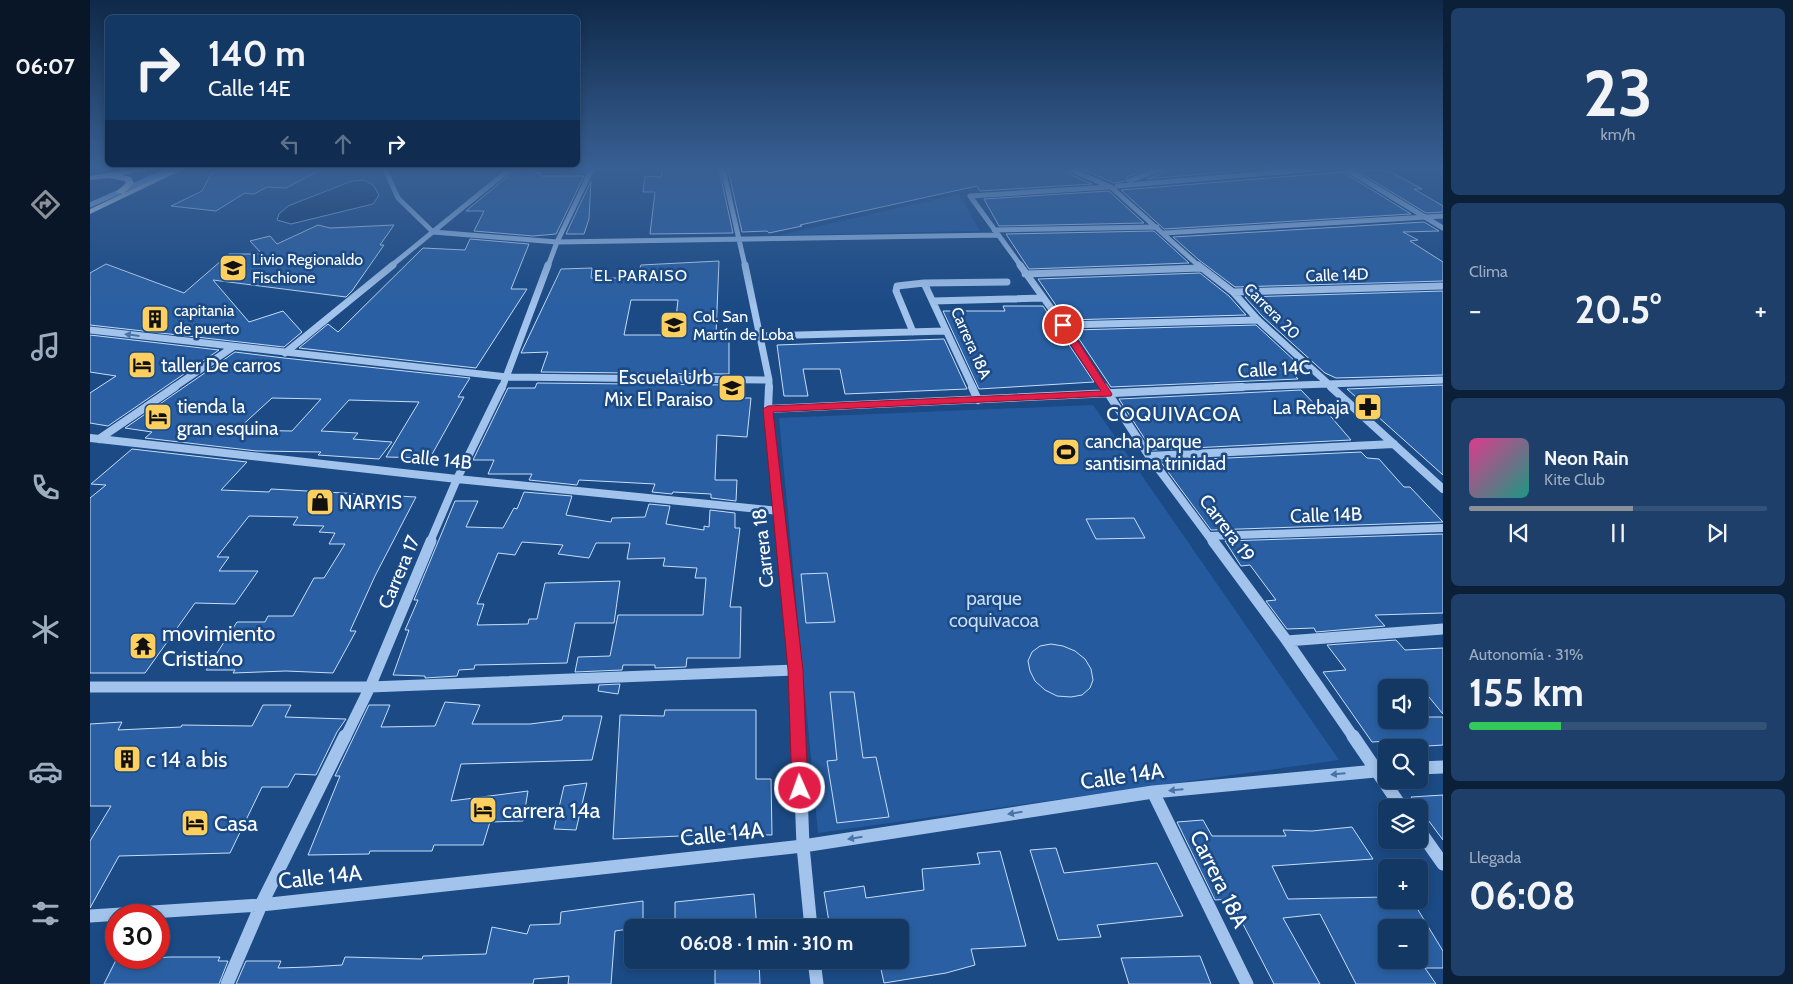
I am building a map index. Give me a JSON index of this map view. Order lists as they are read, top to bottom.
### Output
{
  "streets": {
    "street": [
      "Calle 14D",
      "Carrera 20",
      "Carrera 18A",
      "Calle 14C",
      "Calle 14B",
      "Carrera 19",
      "Carrera 18",
      "Carrera 17",
      "Calle 14A"
    ]
  },
  "crossings": [
    ["Calle 14D", "Carrera 20"],
    ["Carrera 20", "Calle 14C"],
    ["Carrera 18A", "Calle 14A"],
    ["Calle 14C", "Carrera 19"],
    ["Calle 14B", "Carrera 19"],
    ["Calle 14B", "Carrera 18"],
    ["Calle 14B", "Carrera 17"],
    ["Carrera 18", "Calle 14A"],
    ["Carrera 17", "Calle 14A"]
  ],
  "one_way": ["Calle 14A"],
  "districts": ["EL PARAISO", "COQUIVACOA"],
  "parks": ["parque coquivacoa"],
  "places": {
    "school or university": ["Livio Regionaldo Fischione", "Col. San Martín de Loba", "Escuela Urb Mix El Paraiso"],
    "building": ["capitania de puerto", "c 14 a bis"],
    "hotel": [
      "taller De carros",
      "tienda la gran esquina",
      "carrera 14a",
      "Casa"
    ],
    "pharmacy": ["La Rebaja"],
    "sports": ["cancha parque santisima trinidad"],
    "shop": ["NARYIS"],
    "temple": ["movimiento Cristiano"]
  },
  "page": {
    "tabs": "06:07",
    "tile": [
      ["23", "km/h"],
      "Clima",
      ["Autonomía · 31%", "155 km"],
      ["Llegada", "06:08"]
    ],
    "turn": ["140 m", "Calle 14E"],
    "heat": ["−", "20.5°", "+"],
    "song": ["Neon Rain", "Kite Club"],
    "map_buttons": ["+", "−"],
    "limit": "30",
    "trip": "06:08 · 1 min · 310 m"
  }
}
